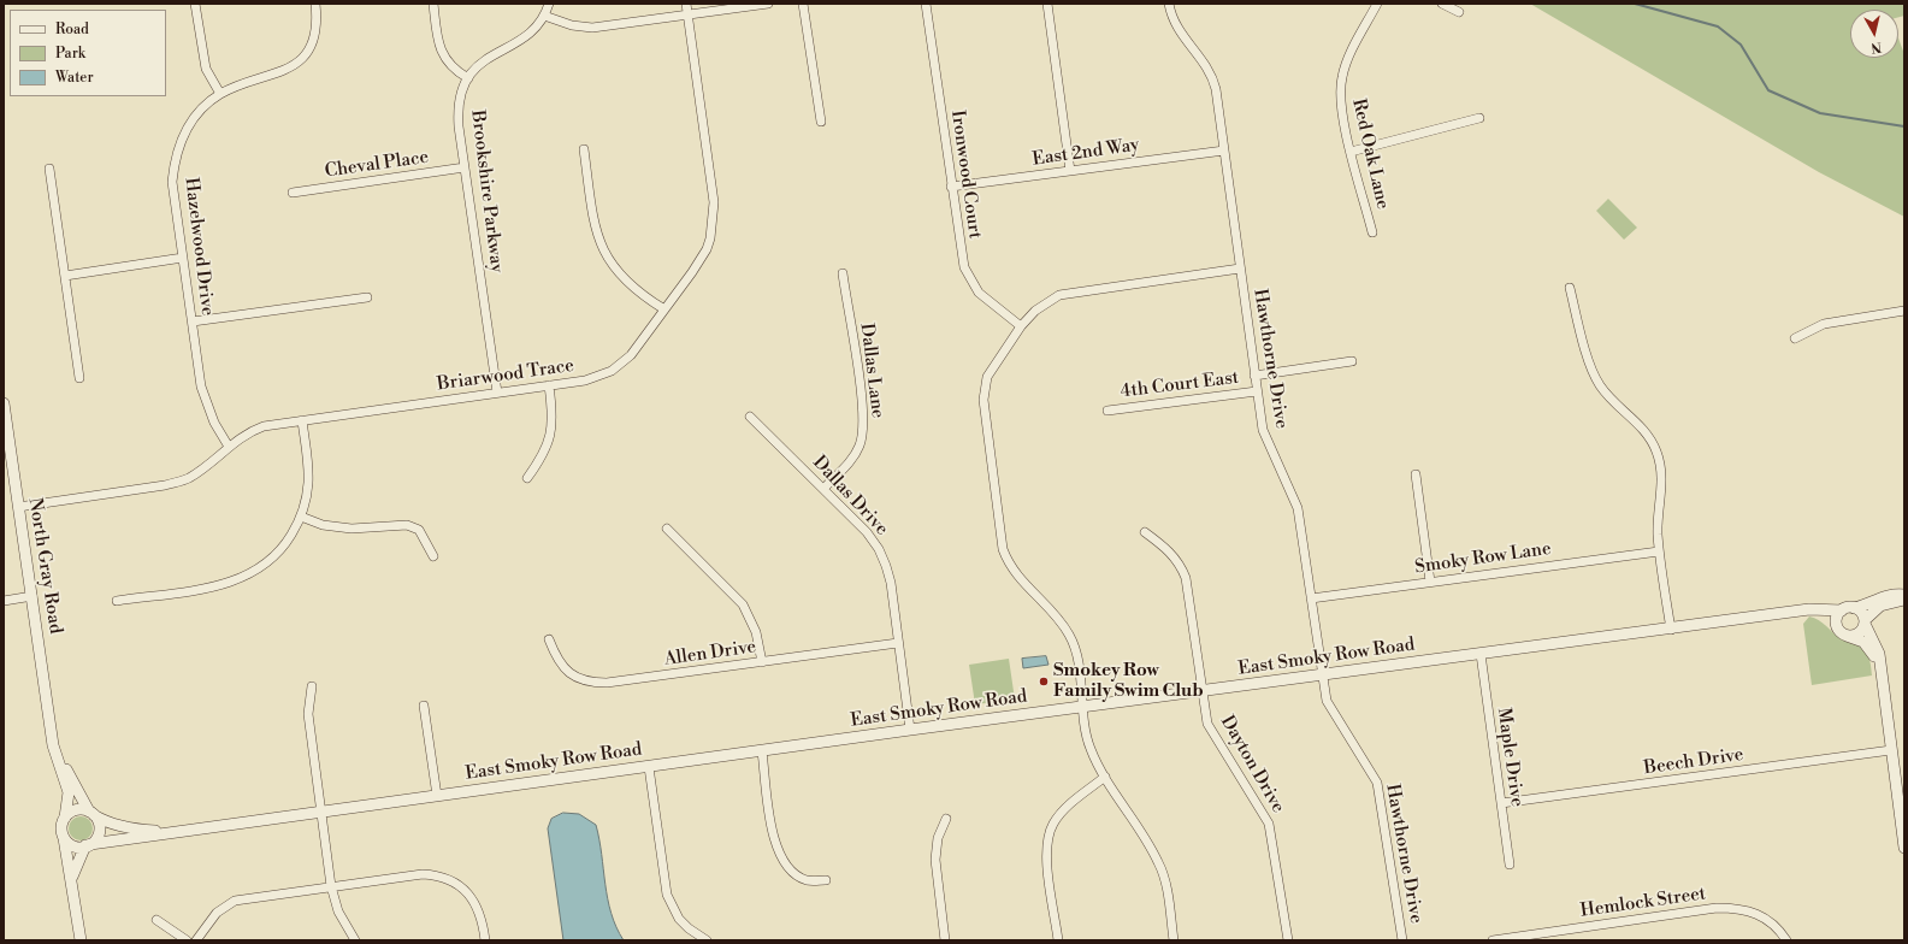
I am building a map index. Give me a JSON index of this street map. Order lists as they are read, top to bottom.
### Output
{
  "streets": {
    "street": [
      "East 2nd Way",
      "Red Oak Lane",
      "Cheval Place",
      "Ironwood Court",
      "Brookshire Parkway",
      "Hazelwood Drive",
      "Hawthorne Drive",
      "Dallas Lane",
      "Briarwood Trace",
      "4th Court East",
      "Dallas Drive",
      "Smoky Row Lane",
      "North Gray Road",
      "Allen Drive",
      "East Smoky Row Road",
      "Maple Drive",
      "Beech Drive",
      "Dayton Drive",
      "Hemlock Street"
    ]
  },
  "crossings": [
    ["East 2nd Way", "Ironwood Court"],
    ["East 2nd Way", "Hawthorne Drive"],
    ["Cheval Place", "Brookshire Parkway"],
    ["Brookshire Parkway", "Briarwood Trace"],
    ["Hazelwood Drive", "Briarwood Trace"],
    ["Hawthorne Drive", "4th Court East"],
    ["Hawthorne Drive", "Smoky Row Lane"],
    ["Hawthorne Drive", "East Smoky Row Road"],
    ["Dallas Lane", "Dallas Drive"],
    ["Briarwood Trace", "North Gray Road"],
    ["Dallas Drive", "Allen Drive"],
    ["Dallas Drive", "East Smoky Row Road"],
    ["East Smoky Row Road", "Maple Drive"],
    ["East Smoky Row Road", "Dayton Drive"],
    ["Maple Drive", "Beech Drive"]
  ],
  "places": ["Smokey Row Family Swim Club"],
  "legend": ["Road", "Park", "Water"],
  "north": "bottom"
}
